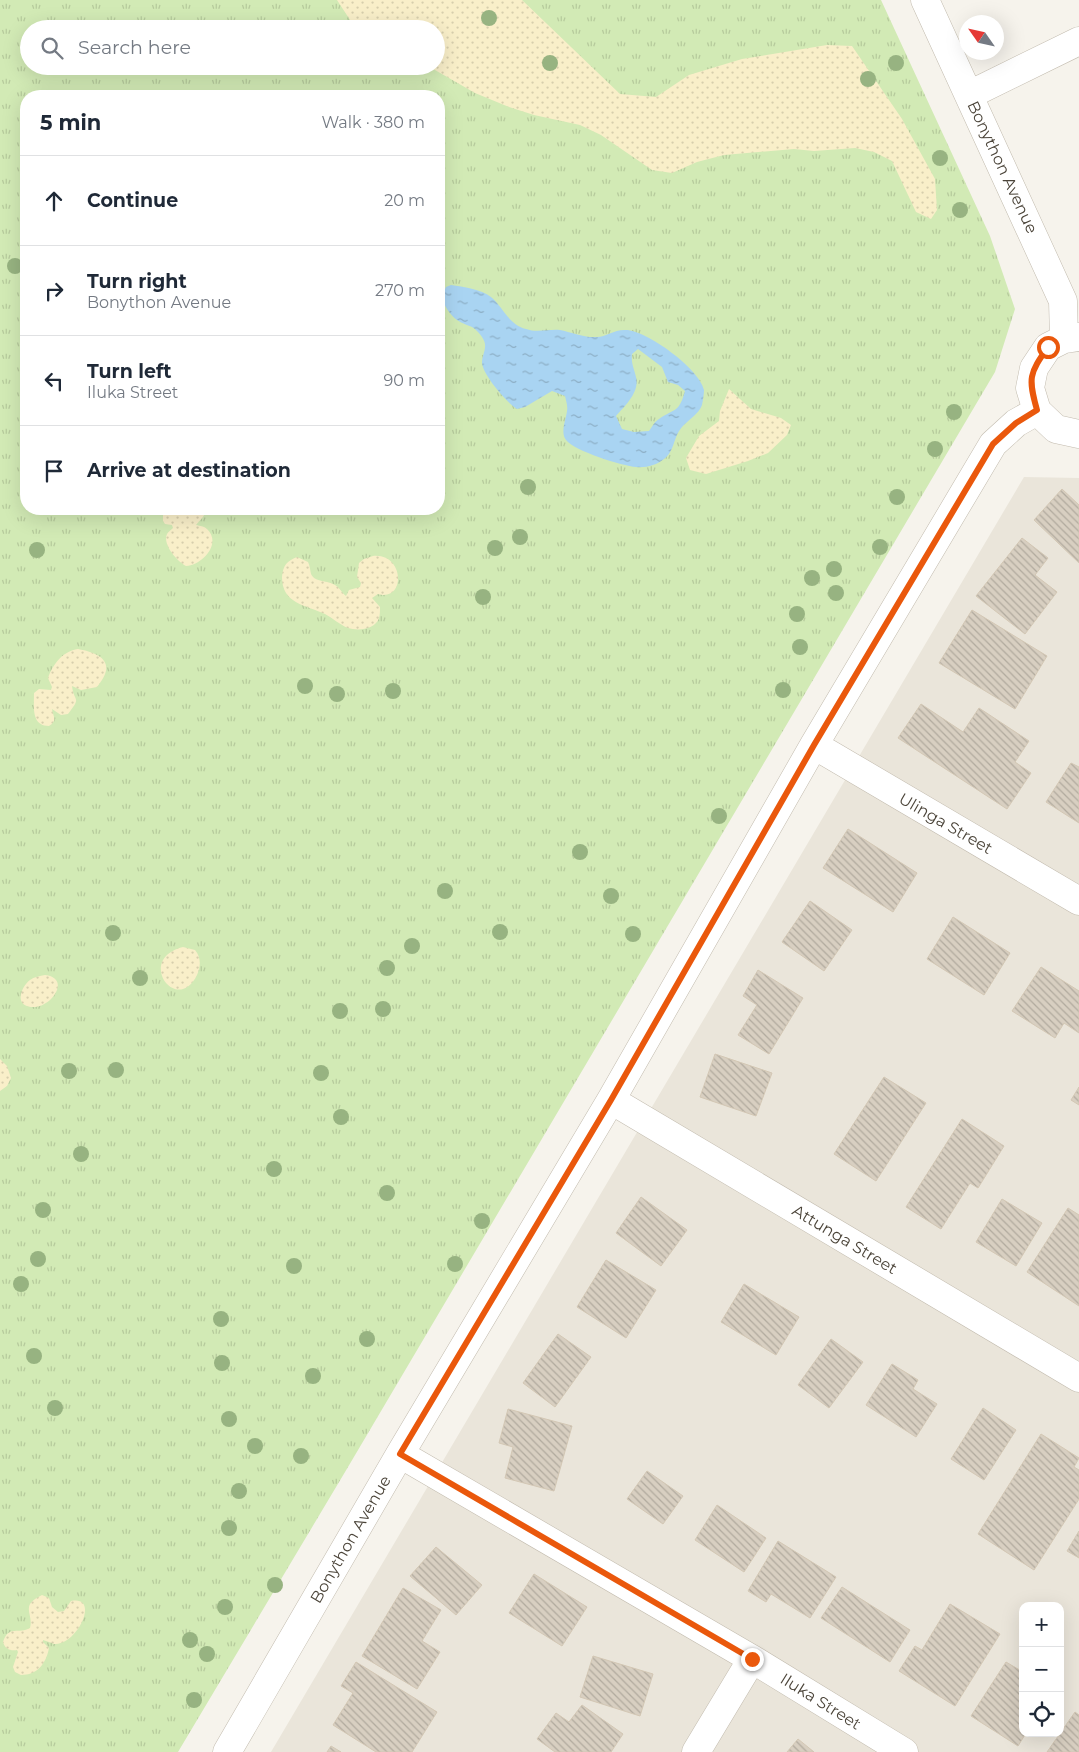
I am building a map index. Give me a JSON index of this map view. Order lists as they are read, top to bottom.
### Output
{
  "streets": {
    "street": [
      "Bonython Avenue",
      "Ulinga Street",
      "Attunga Street",
      "Iluka Street"
    ]
  },
  "crossings": [
    ["Bonython Avenue", "Ulinga Street"],
    ["Bonython Avenue", "Attunga Street"],
    ["Bonython Avenue", "Iluka Street"]
  ],
  "north": "top left",
  "page": {
    "search": "Search here",
    "heading": ["5 min", "Walk · 380 m"],
    "list": [
      ["Continue", "20 m"],
      ["Turn right", "Bonython Avenue", "270 m"],
      ["Turn left", "Iluka Street", "90 m"],
      "Arrive at destination"
    ],
    "map_buttons": ["+", "−"]
  }
}
